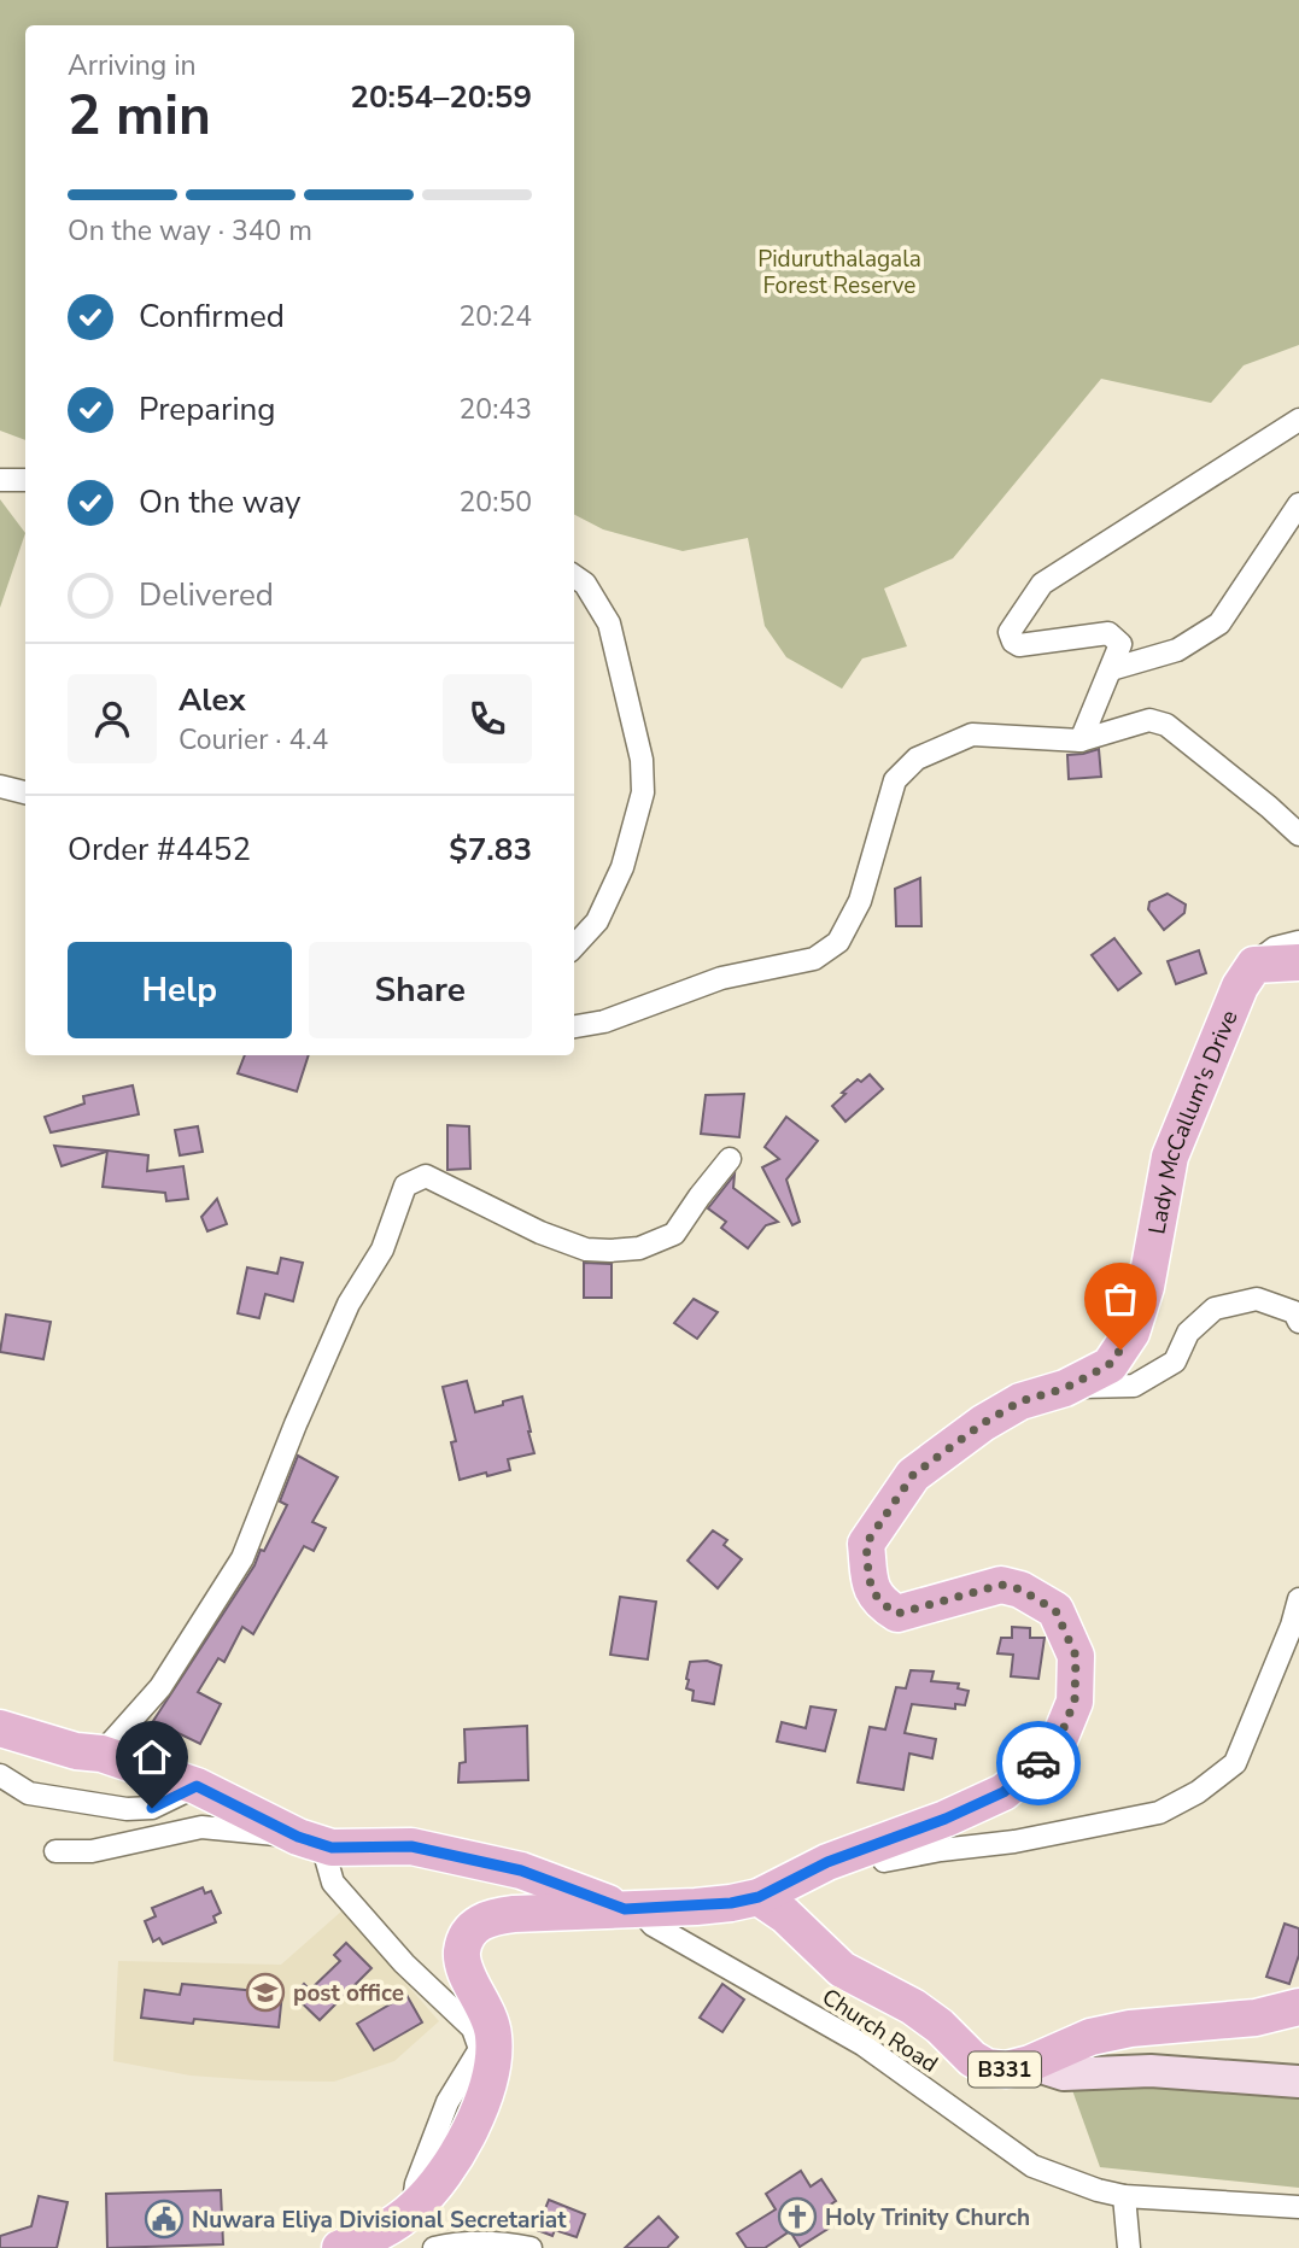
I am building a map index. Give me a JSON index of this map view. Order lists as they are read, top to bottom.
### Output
{
  "streets": {
    "main road": ["Lady McCallum's Drive", "B331"],
    "street": ["Church Road"]
  },
  "crossings": [
    ["Lady McCallum's Drive", "Church Road"],
    ["Lady McCallum's Drive", "B331"]
  ],
  "parks": ["Piduruthalagala Forest Reserve"],
  "places": {
    "school or university": ["post office"],
    "church": ["Holy Trinity Church"],
    "public building": ["Nuwara Eliya Divisional Secretariat"]
  },
  "page": {
    "heading": ["2 min", "Arriving in", "20:54–20:59"],
    "panel": [
      "Alex",
      "Courier · 4.4",
      "Order #4452",
      "$7.83"
    ],
    "bar": "On the way · 340 m",
    "list": [
      ["Confirmed", "20:24"],
      ["Preparing", "20:43"],
      ["On the way", "20:50"],
      "Delivered"
    ],
    "buttons": ["Help", "Share"]
  }
}
